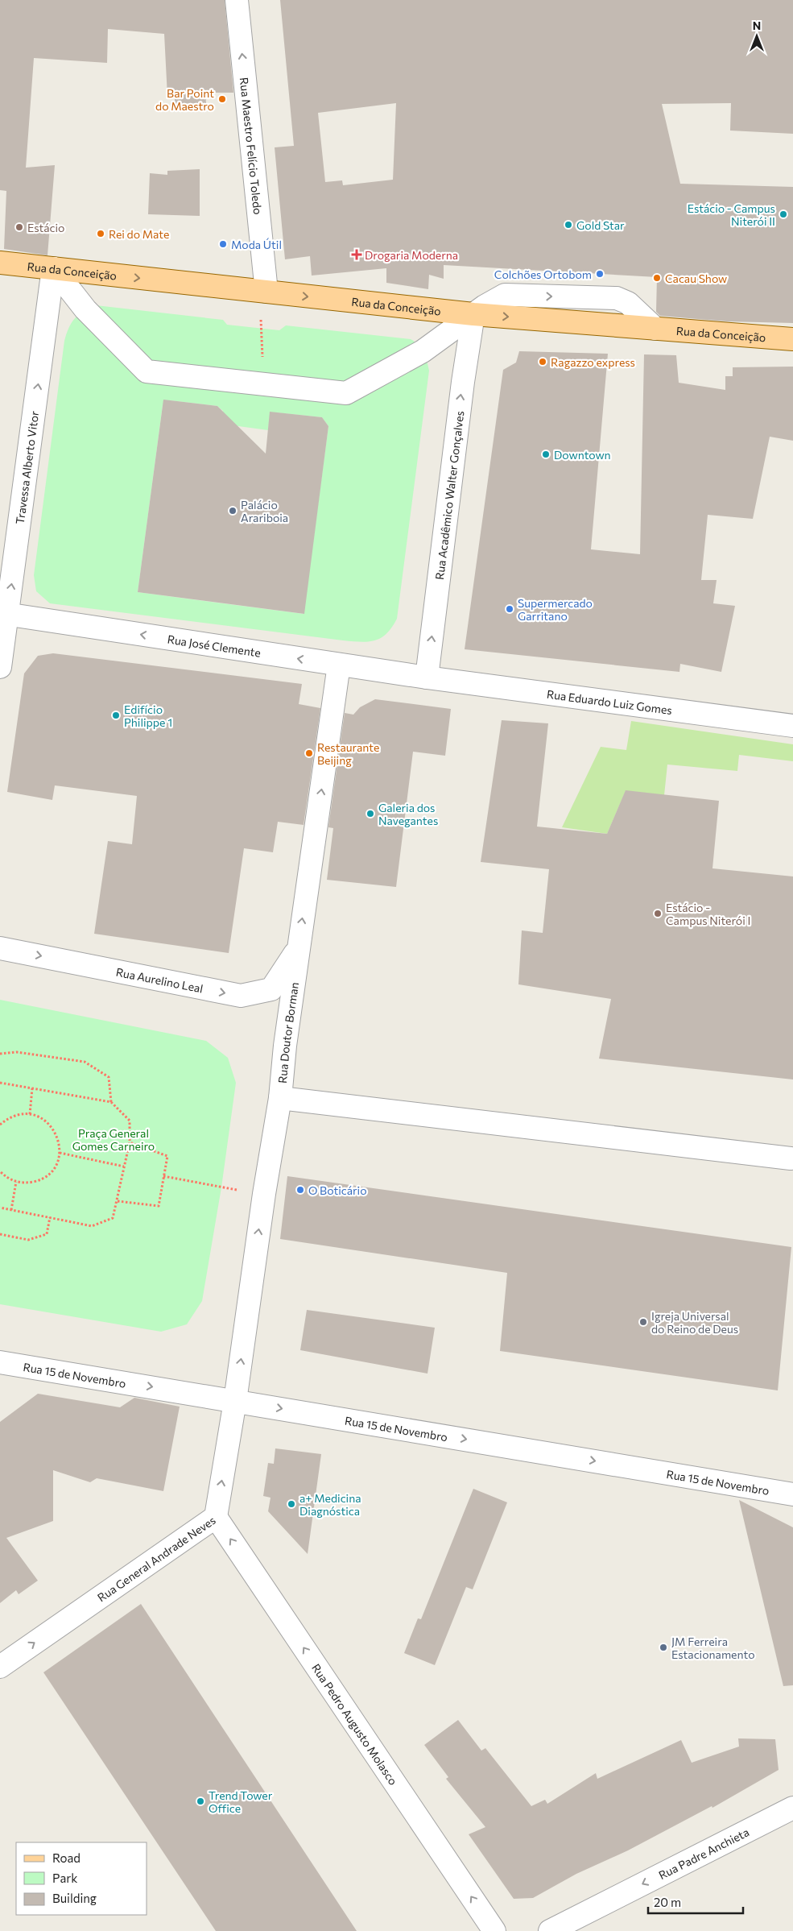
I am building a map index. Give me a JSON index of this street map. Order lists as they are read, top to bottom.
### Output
{
  "streets": {
    "main road": ["Rua da Conceição"],
    "street": [
      "Rua Maestro Felício Toledo",
      "Travessa Alberto Vitor",
      "Rua Acadêmico Walter Gonçalves",
      "Rua José Clemente",
      "Rua Eduardo Luiz Gomes",
      "Rua Aurelino Leal",
      "Rua Doutor Borman",
      "Rua 15 de Novembro",
      "Rua General Andrade Neves",
      "Rua Pedro Augusto Molasco",
      "Rua Padre Anchieta"
    ]
  },
  "crossings": [
    ["Rua Maestro Felício Toledo", "Rua da Conceição"],
    ["Rua da Conceição", "Travessa Alberto Vitor"],
    ["Rua da Conceição", "Rua Acadêmico Walter Gonçalves"],
    ["Travessa Alberto Vitor", "Rua José Clemente"],
    ["Rua Acadêmico Walter Gonçalves", "Rua José Clemente"],
    ["Rua Acadêmico Walter Gonçalves", "Rua Eduardo Luiz Gomes"],
    ["Rua José Clemente", "Rua Eduardo Luiz Gomes"],
    ["Rua José Clemente", "Rua Doutor Borman"],
    ["Rua Aurelino Leal", "Rua Doutor Borman"],
    ["Rua Doutor Borman", "Rua 15 de Novembro"],
    ["Rua Doutor Borman", "Rua General Andrade Neves"],
    ["Rua 15 de Novembro", "Rua General Andrade Neves"],
    ["Rua General Andrade Neves", "Rua Pedro Augusto Molasco"]
  ],
  "one_way": [
    "Rua Maestro Felício Toledo",
    "Rua da Conceição",
    "Travessa Alberto Vitor",
    "Rua Acadêmico Walter Gonçalves",
    "Rua José Clemente",
    "Rua Doutor Borman",
    "Rua 15 de Novembro",
    "Rua General Andrade Neves",
    "Rua Pedro Augusto Molasco",
    "Rua Padre Anchieta"
  ],
  "parks": ["Praça General Gomes Carneiro"],
  "places": {
    "other": [
      "Bar Point do Maestro",
      "Estácio - Campus Niterói II",
      "Gold Star",
      "Estácio",
      "Rei do Mate",
      "Moda Útil",
      "Colchões Ortobom",
      "Cacau Show",
      "Ragazzo express",
      "Downtown",
      "Palácio Arariboia",
      "Supermercado Garritano",
      "Edifício Philippe 1",
      "Restaurante Beijing",
      "Galeria dos Navegantes",
      "Estácio - Campus Niterói I",
      "O Boticário",
      "Igreja Universal do Reino de Deus",
      "a+ Medicina Diagnóstica",
      "JM Ferreira Estacionamento",
      "Trend Tower Office"
    ],
    "health": ["Drogaria Moderna"]
  },
  "legend": ["Road", "Park", "Building"],
  "scale_bar": "20 m",
  "north": "top"
}
